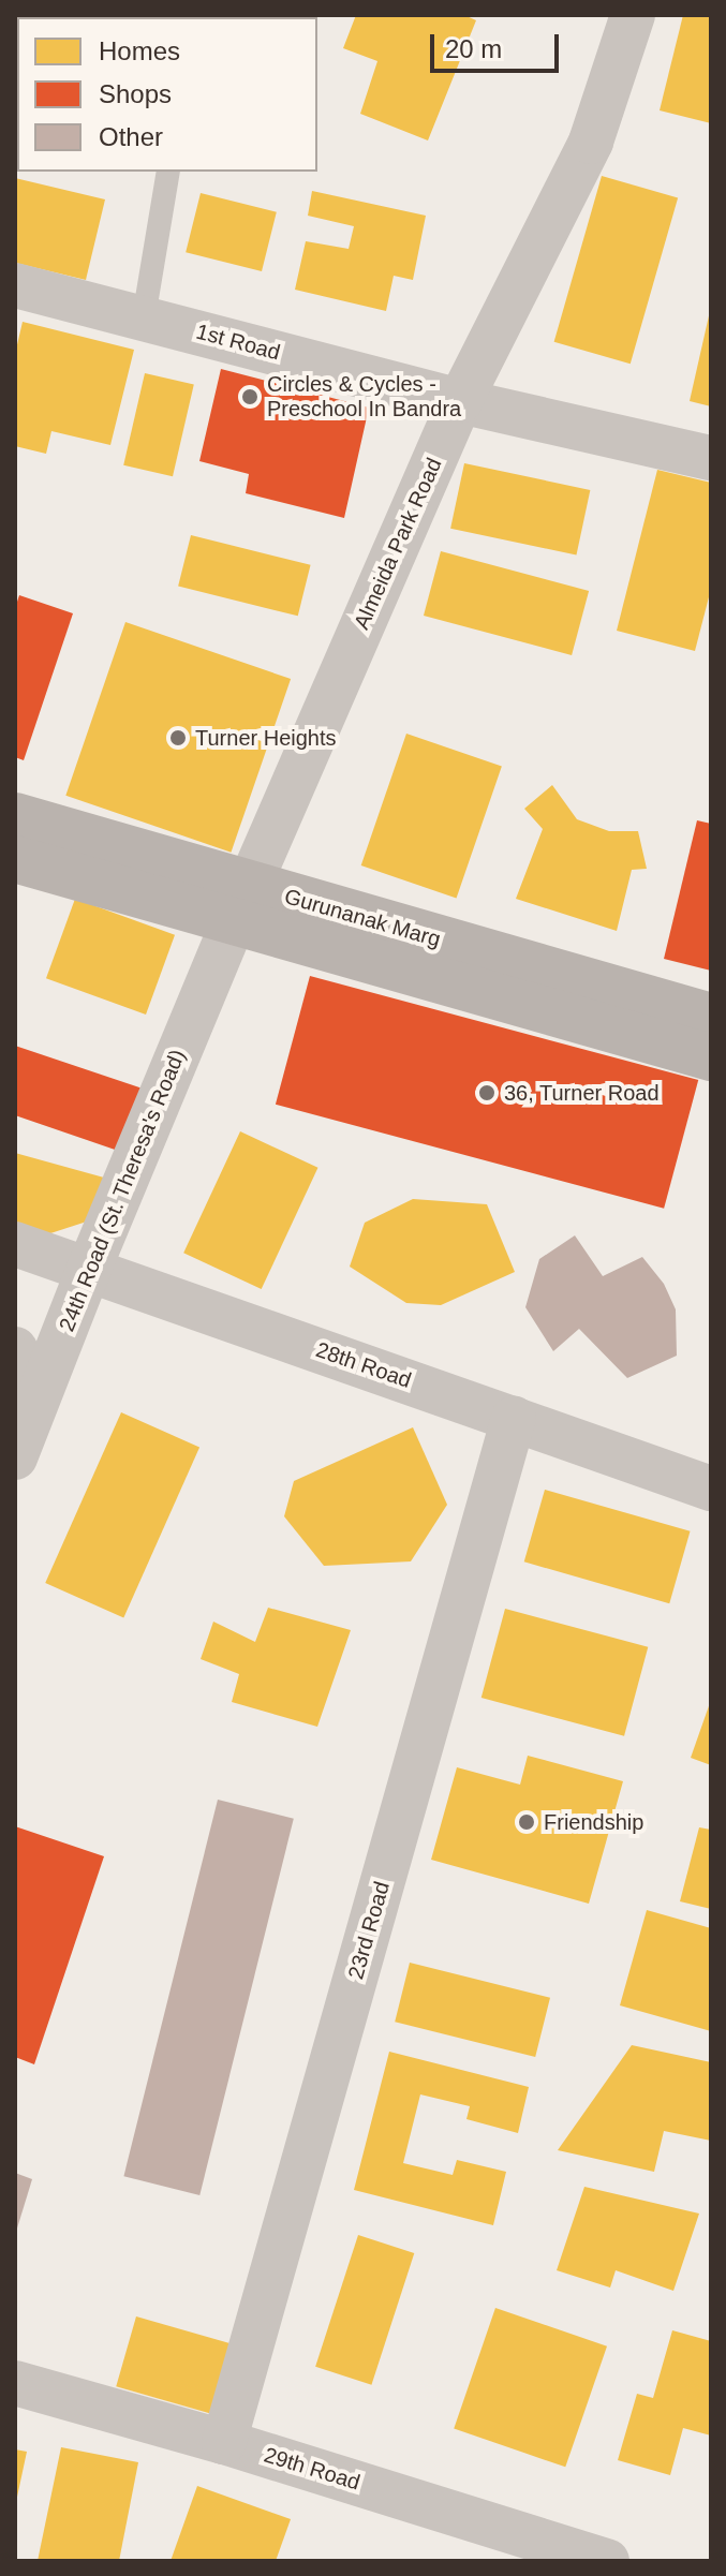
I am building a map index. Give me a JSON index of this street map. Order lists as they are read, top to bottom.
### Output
{
  "streets": {
    "main road": ["Gurunanak Marg"],
    "street": [
      "1st Road",
      "Almeida Park Road",
      "24th Road (St. Theresa's Road)",
      "28th Road",
      "23rd Road",
      "29th Road"
    ]
  },
  "crossings": [
    ["1st Road", "Almeida Park Road"],
    ["Almeida Park Road", "Gurunanak Marg"],
    ["Almeida Park Road", "24th Road (St. Theresa's Road)"],
    ["Gurunanak Marg", "24th Road (St. Theresa's Road)"],
    ["24th Road (St. Theresa's Road)", "28th Road"],
    ["28th Road", "23rd Road"],
    ["23rd Road", "29th Road"]
  ],
  "places": [
    "Circles & Cycles - Preschool In Bandra",
    "Turner Heights",
    "36, Turner Road",
    "Friendship"
  ],
  "legend": ["Homes", "Shops", "Other"],
  "scale_bar": "20 m"
}
